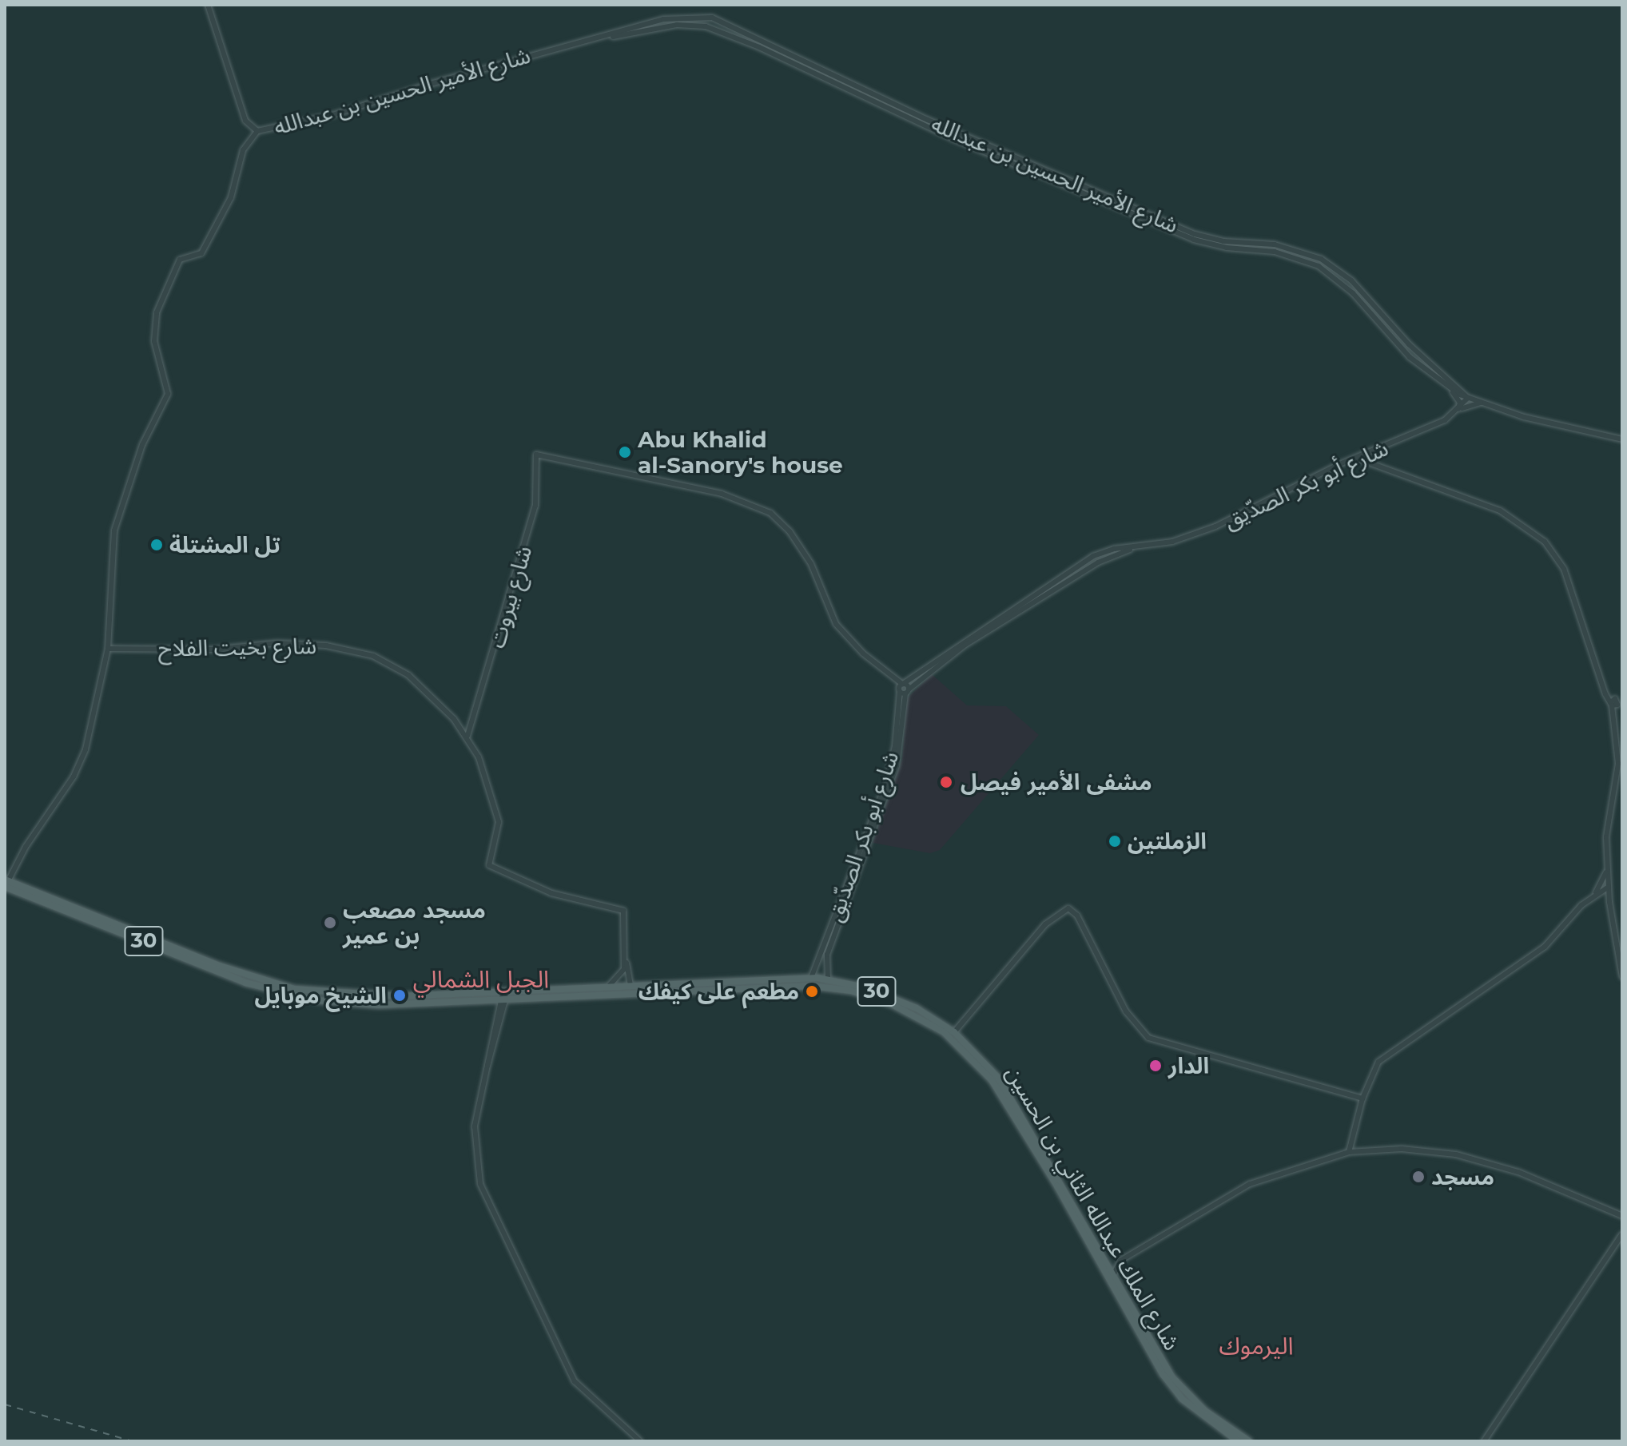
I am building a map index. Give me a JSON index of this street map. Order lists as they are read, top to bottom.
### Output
{
  "streets": {
    "main road": ["30", "شارع الملك عبدالله الثاني بن الحسين"],
    "street": [
      "شارع الأمير الحسين بن عبدالله",
      "شارع أبو بكر الصدّيق",
      "شارع بيروت",
      "شارع بخيت الفلاح"
    ]
  },
  "crossings": [
    ["شارع الأمير الحسين بن عبدالله", "شارع أبو بكر الصدّيق"],
    ["شارع أبو بكر الصدّيق", "شارع بيروت"],
    ["شارع أبو بكر الصدّيق", "شارع الملك عبدالله الثاني بن الحسين"],
    ["شارع بيروت", "شارع بخيت الفلاح"]
  ],
  "districts": ["الجبل الشمالي", "اليرموك"],
  "places": [
    "Abu Khalid al-Sanory's house",
    "تل المشتلة",
    "مشفى الأمير فيصل",
    "الزملتين",
    "مسجد مصعب بن عمير",
    "مطعم على كيفك",
    "الشيخ موبايل",
    "الدار",
    "مسجد"
  ]
}
